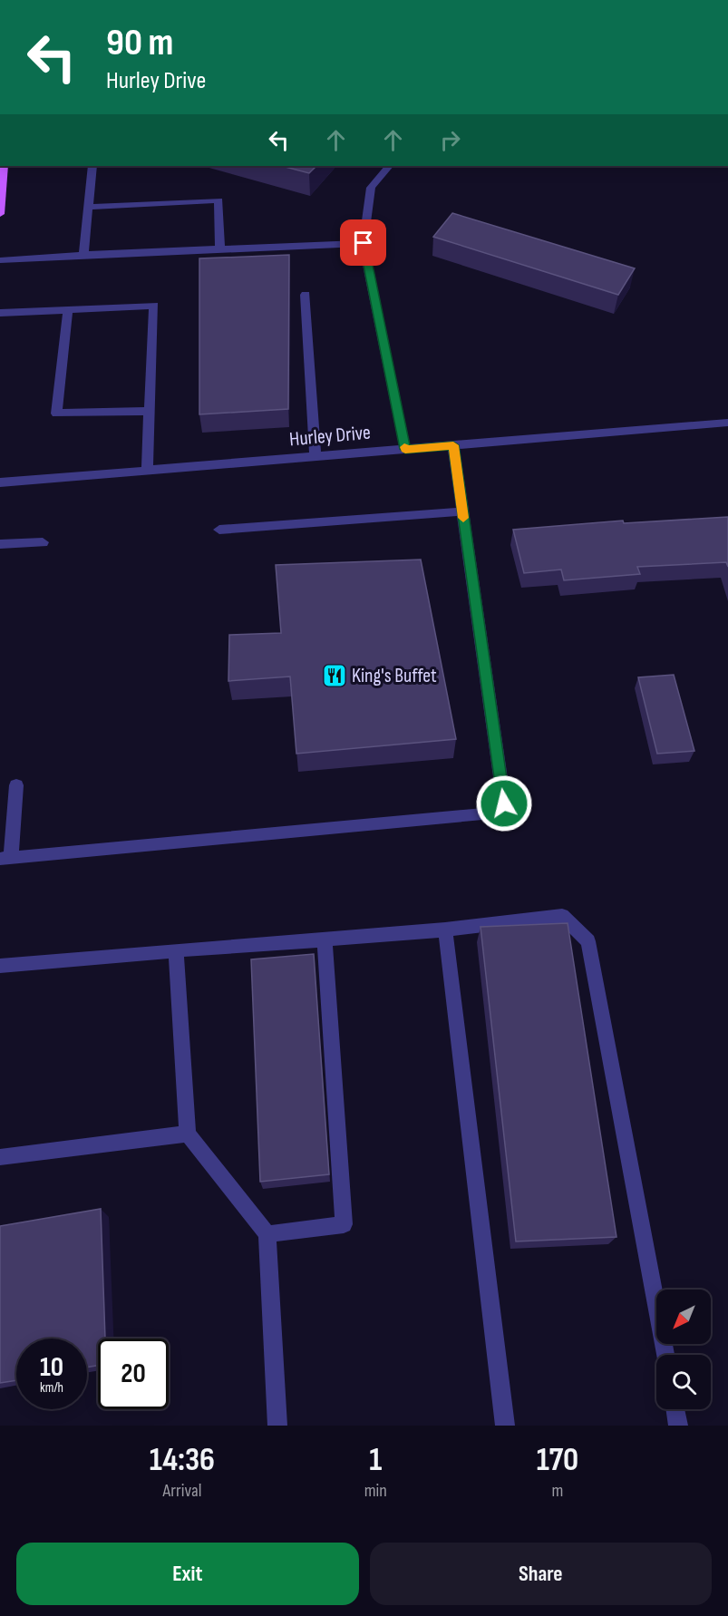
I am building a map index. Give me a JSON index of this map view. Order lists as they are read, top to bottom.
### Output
{
  "streets": {
    "street": ["Hurley Drive"]
  },
  "places": {
    "restaurant": ["King's Buffet"]
  },
  "north": "bottom left",
  "page": {
    "turn": ["90 m", "Hurley Drive"],
    "speed": "10 km/h",
    "limit": "20",
    "eta": [
      "14:36",
      "Arrival",
      "1",
      "min",
      "170",
      "m"
    ],
    "buttons": ["Exit", "Share"]
  }
}
